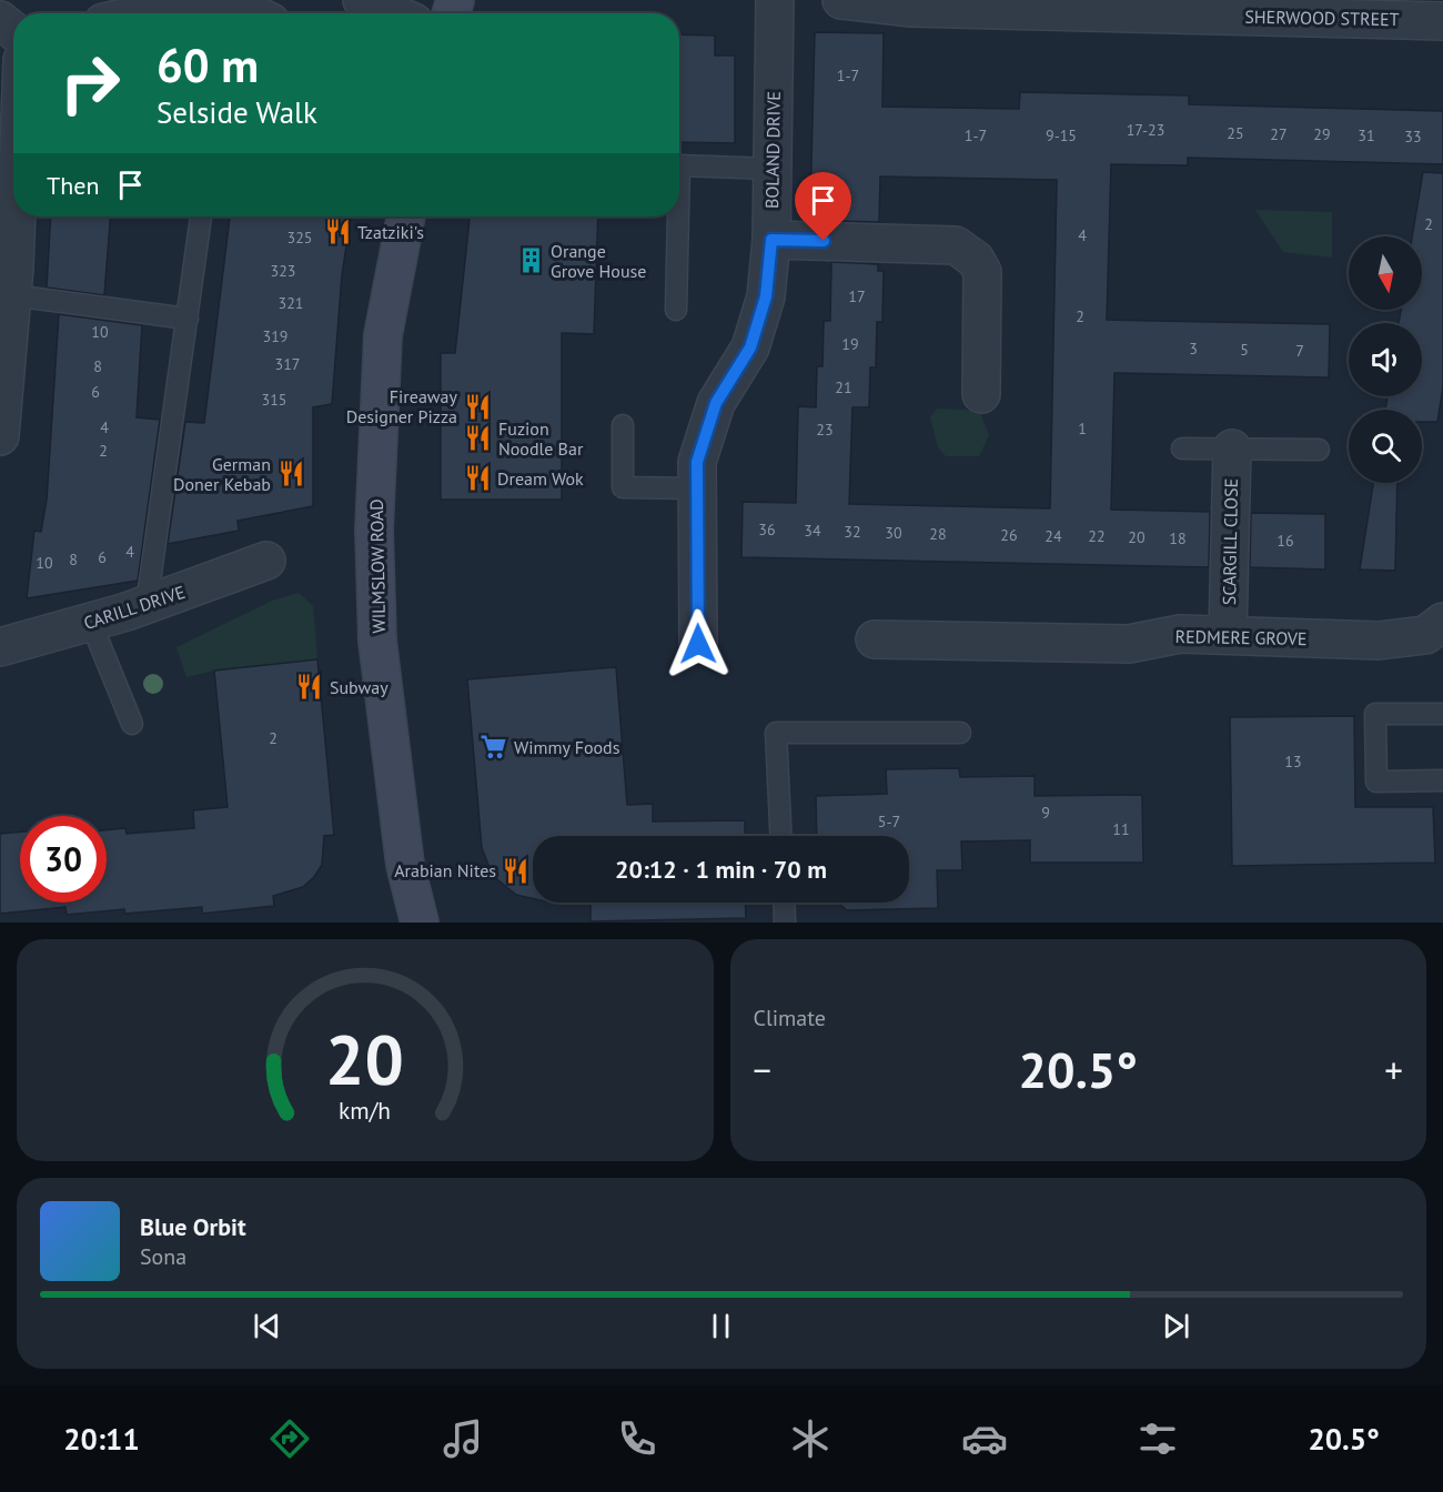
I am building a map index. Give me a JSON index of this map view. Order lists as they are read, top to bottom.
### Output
{
  "streets": {
    "main road": ["WILMSLOW ROAD"],
    "street": [
      "SHERWOOD STREET",
      "BOLAND DRIVE",
      "SCARGILL CLOSE",
      "CARILL DRIVE",
      "REDMERE GROVE"
    ]
  },
  "crossings": [
    ["SCARGILL CLOSE", "REDMERE GROVE"]
  ],
  "places": {
    "restaurant": [
      "Tzatziki's",
      "Fireaway Designer Pizza",
      "Fuzion Noodle Bar",
      "German Doner Kebab",
      "Dream Wok",
      "Subway",
      "Arabian Nites"
    ],
    "building": ["Orange Grove House"],
    "supermarket": ["Wimmy Foods"]
  },
  "house_numbers": [
    "1-7",
    "17-23",
    "25",
    "27",
    "29",
    "1-7",
    "9-15",
    "31",
    "33",
    "2",
    "4",
    "325",
    "323",
    "17",
    "321",
    "2",
    "10",
    "319",
    "19",
    "3",
    "5",
    "7",
    "317",
    "8",
    "21",
    "6",
    "315",
    "4",
    "1",
    "23",
    "2",
    "36",
    "34",
    "32",
    "30",
    "28",
    "26",
    "24",
    "22",
    "20",
    "18",
    "16",
    "4",
    "6",
    "8",
    "10",
    "2",
    "13",
    "9",
    "5-7",
    "11"
  ],
  "north": "bottom",
  "page": {
    "turn": ["60 m", "Selside Walk"],
    "then": "Then",
    "limit": "30",
    "trip": "20:12 · 1 min · 70 m",
    "tile": "Climate",
    "heat": ["−", "20.5°", "+"],
    "song": ["Blue Orbit", "Sona"],
    "tabs": ["20:11", "20.5°"],
    "gauge": ["20", "km/h"]
  }
}
